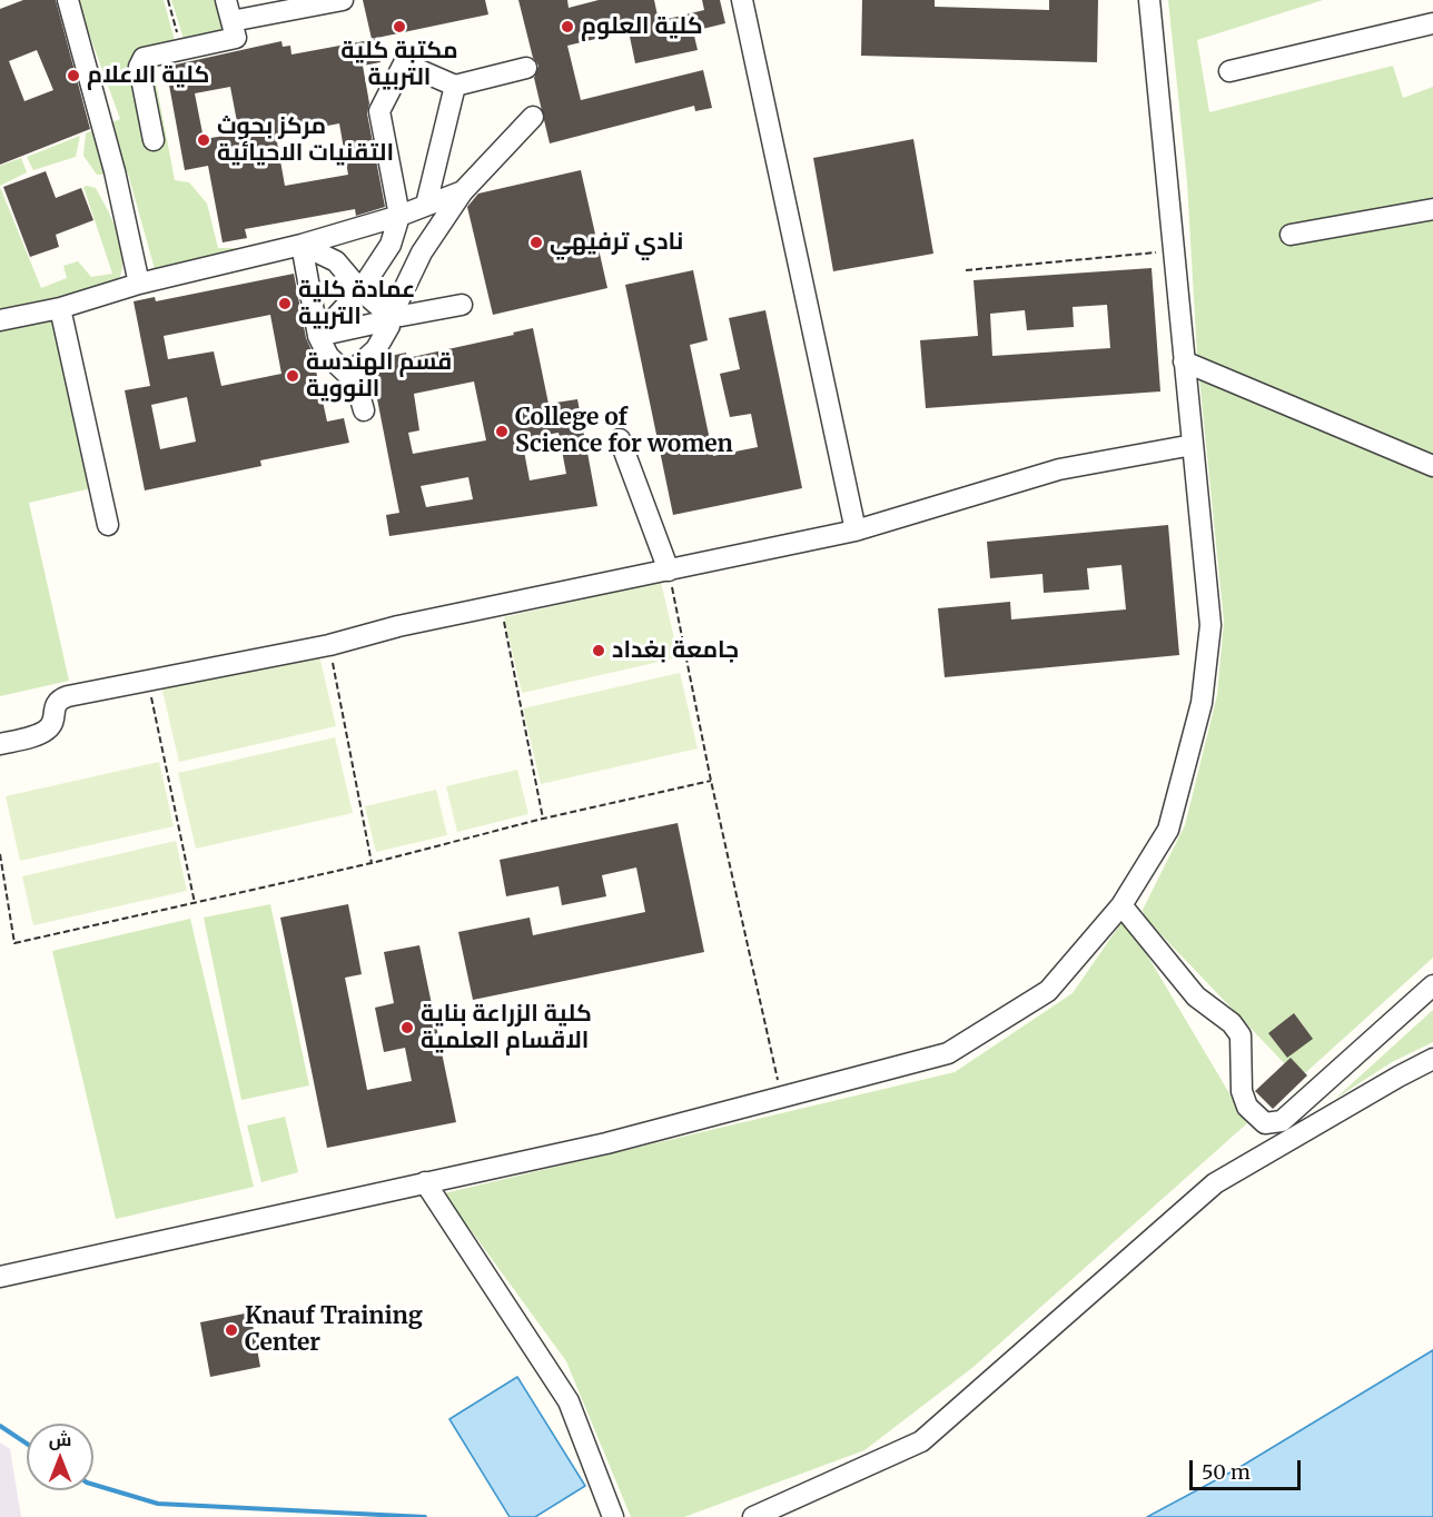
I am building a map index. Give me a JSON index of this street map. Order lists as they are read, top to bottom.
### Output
{
  "places": [
    "مكتبة كلية التربية",
    "كلية العلوم",
    "كلية الاعلام",
    "مركز بحوث التقنيات الاحيائية",
    "نادي ترفيهي",
    "عمادة كلية التربية",
    "قسم الهندسة النووية",
    "College of Science for women",
    "جامعة بغداد",
    "كلية الزراعة بناية الاقسام العلمية",
    "Knauf Training Center"
  ],
  "scale_bar": "50 m",
  "north": "top"
}
